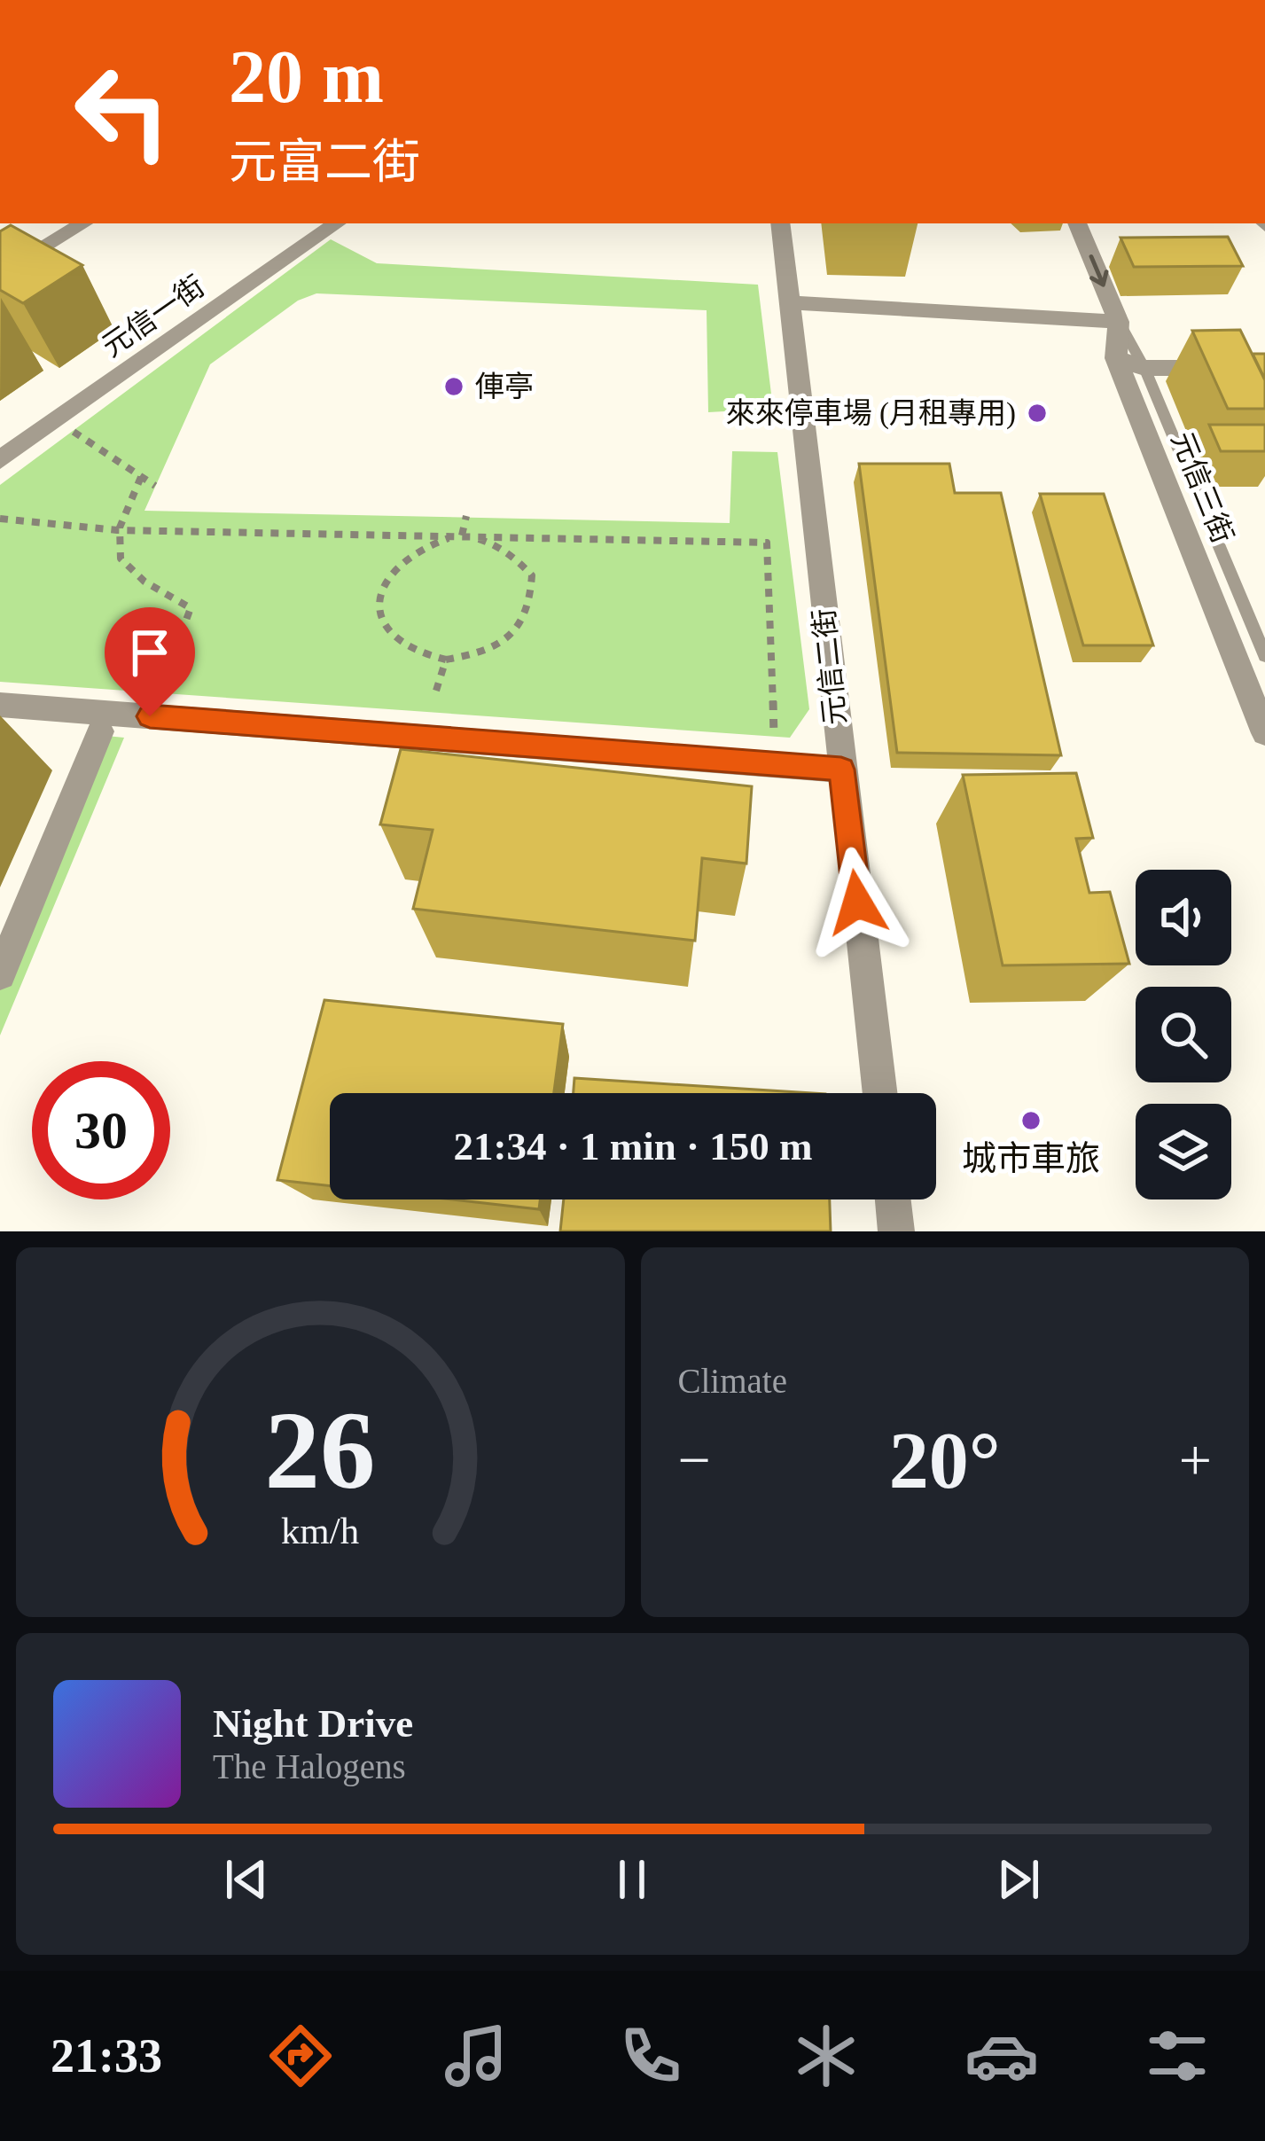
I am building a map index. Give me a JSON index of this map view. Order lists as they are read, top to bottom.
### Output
{
  "streets": {
    "street": ["元信一街", "元信三街", "元信二街"]
  },
  "places": ["俥亭", "來來停車場 (月租專用)", "城市車旅"],
  "page": {
    "turn": ["20 m", "元富二街"],
    "limit": "30",
    "trip": "21:34 · 1 min · 150 m",
    "tile": "Climate",
    "heat": ["−", "20°", "+"],
    "song": ["Night Drive", "The Halogens"],
    "tabs": "21:33",
    "gauge": ["26", "km/h"]
  }
}
